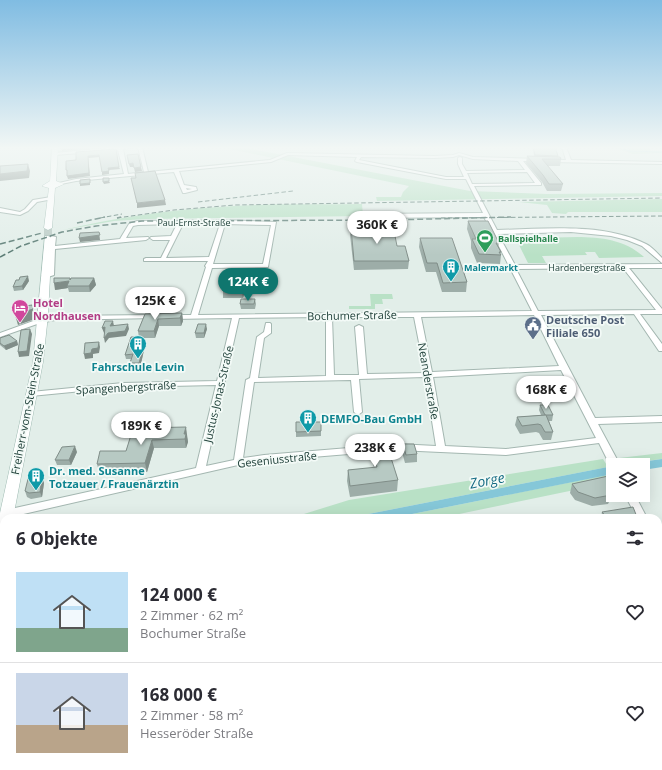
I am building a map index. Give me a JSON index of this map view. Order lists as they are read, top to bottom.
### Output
{
  "streets": {
    "main road": ["Freiherr-vom-Stein-Straße"],
    "street": [
      "Paul-Ernst-Straße",
      "Hardenbergstraße",
      "Bochumer Straße",
      "Neanderstraße",
      "Spangenbergstraße",
      "Justus-Jonas-Straße",
      "Geseniusstraße"
    ]
  },
  "crossings": [
    ["Paul-Ernst-Straße", "Freiherr-vom-Stein-Straße"],
    ["Bochumer Straße", "Neanderstraße"],
    ["Bochumer Straße", "Justus-Jonas-Straße"],
    ["Bochumer Straße", "Freiherr-vom-Stein-Straße"],
    ["Neanderstraße", "Geseniusstraße"],
    ["Spangenbergstraße", "Justus-Jonas-Straße"],
    ["Spangenbergstraße", "Freiherr-vom-Stein-Straße"],
    ["Justus-Jonas-Straße", "Geseniusstraße"]
  ],
  "water": ["Zorge"],
  "places": {
    "sports": ["Ballspielhalle"],
    "building": [
      "Malermarkt",
      "Fahrschule Levin",
      "DEMFO-Bau GmbH",
      "Dr. med. Susanne Totzauer / Frauenärztin"
    ],
    "hotel": ["Hotel Nordhausen"],
    "public building": ["Deutsche Post Filiale 650"]
  },
  "page": {
    "price": [
      "360K €",
      "124K €",
      "125K €",
      "168K €",
      "189K €",
      "238K €"
    ],
    "heading": "6 Objekte",
    "list": [
      {
        "name": "124 000 €",
        "note": "2 Zimmer · 62 m² · Bochumer Straße"
      },
      {
        "name": "168 000 €",
        "note": "2 Zimmer · 58 m² · Hesseröder Straße"
      }
    ]
  }
}
